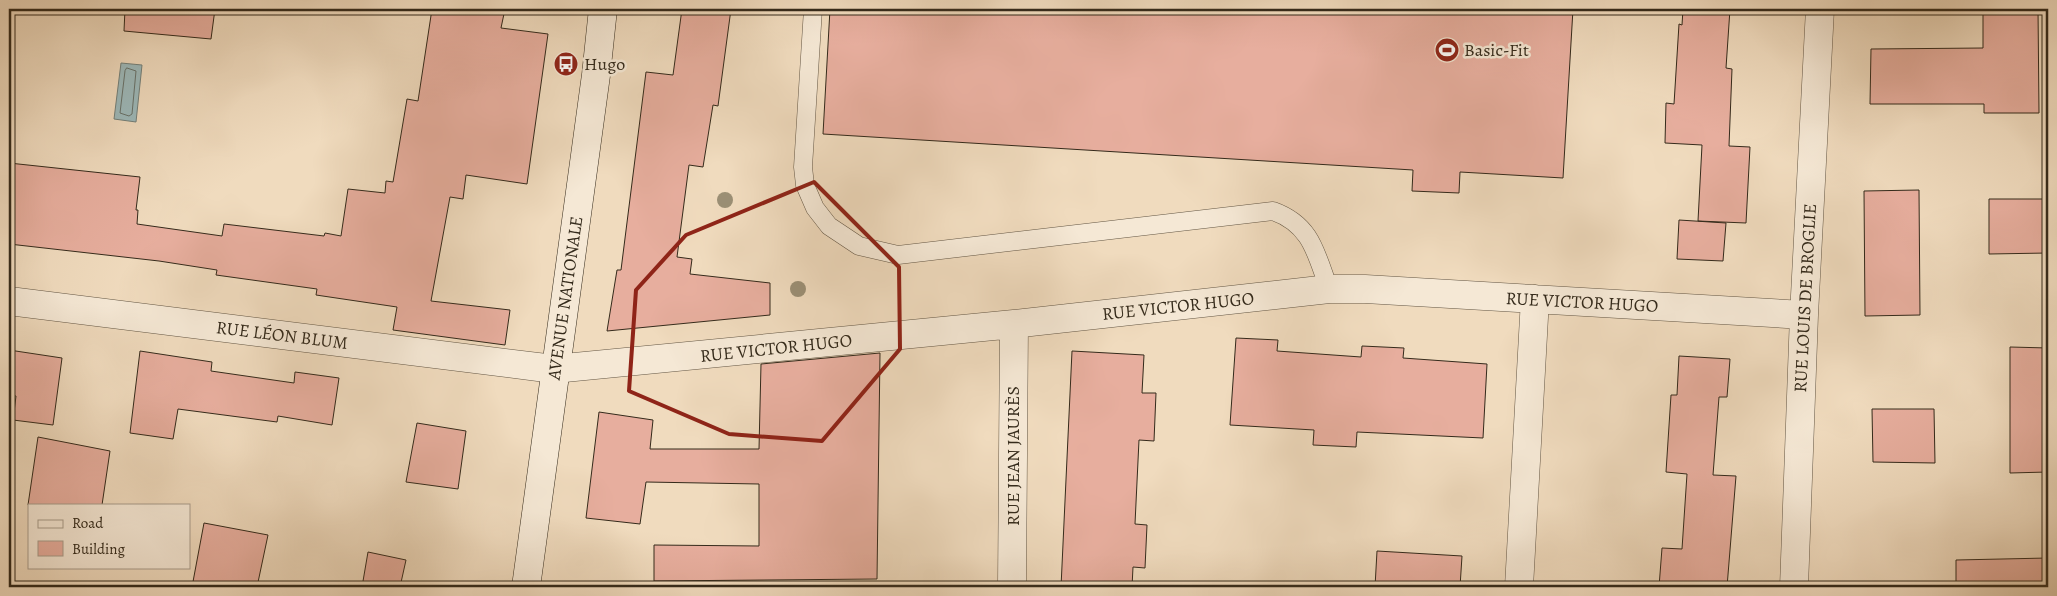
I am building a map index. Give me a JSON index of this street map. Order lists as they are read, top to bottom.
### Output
{
  "streets": {
    "street": [
      "AVENUE NATIONALE",
      "RUE LOUIS DE BROGLIE",
      "RUE VICTOR HUGO",
      "RUE LÉON BLUM",
      "RUE JEAN JAURÈS"
    ]
  },
  "crossings": [
    ["AVENUE NATIONALE", "RUE VICTOR HUGO"],
    ["AVENUE NATIONALE", "RUE LÉON BLUM"],
    ["RUE LOUIS DE BROGLIE", "RUE VICTOR HUGO"],
    ["RUE VICTOR HUGO", "RUE LÉON BLUM"],
    ["RUE VICTOR HUGO", "RUE JEAN JAURÈS"]
  ],
  "places": {
    "sports": ["Basic-Fit"],
    "bus stop": ["Hugo"]
  },
  "legend": ["Road", "Building"]
}
